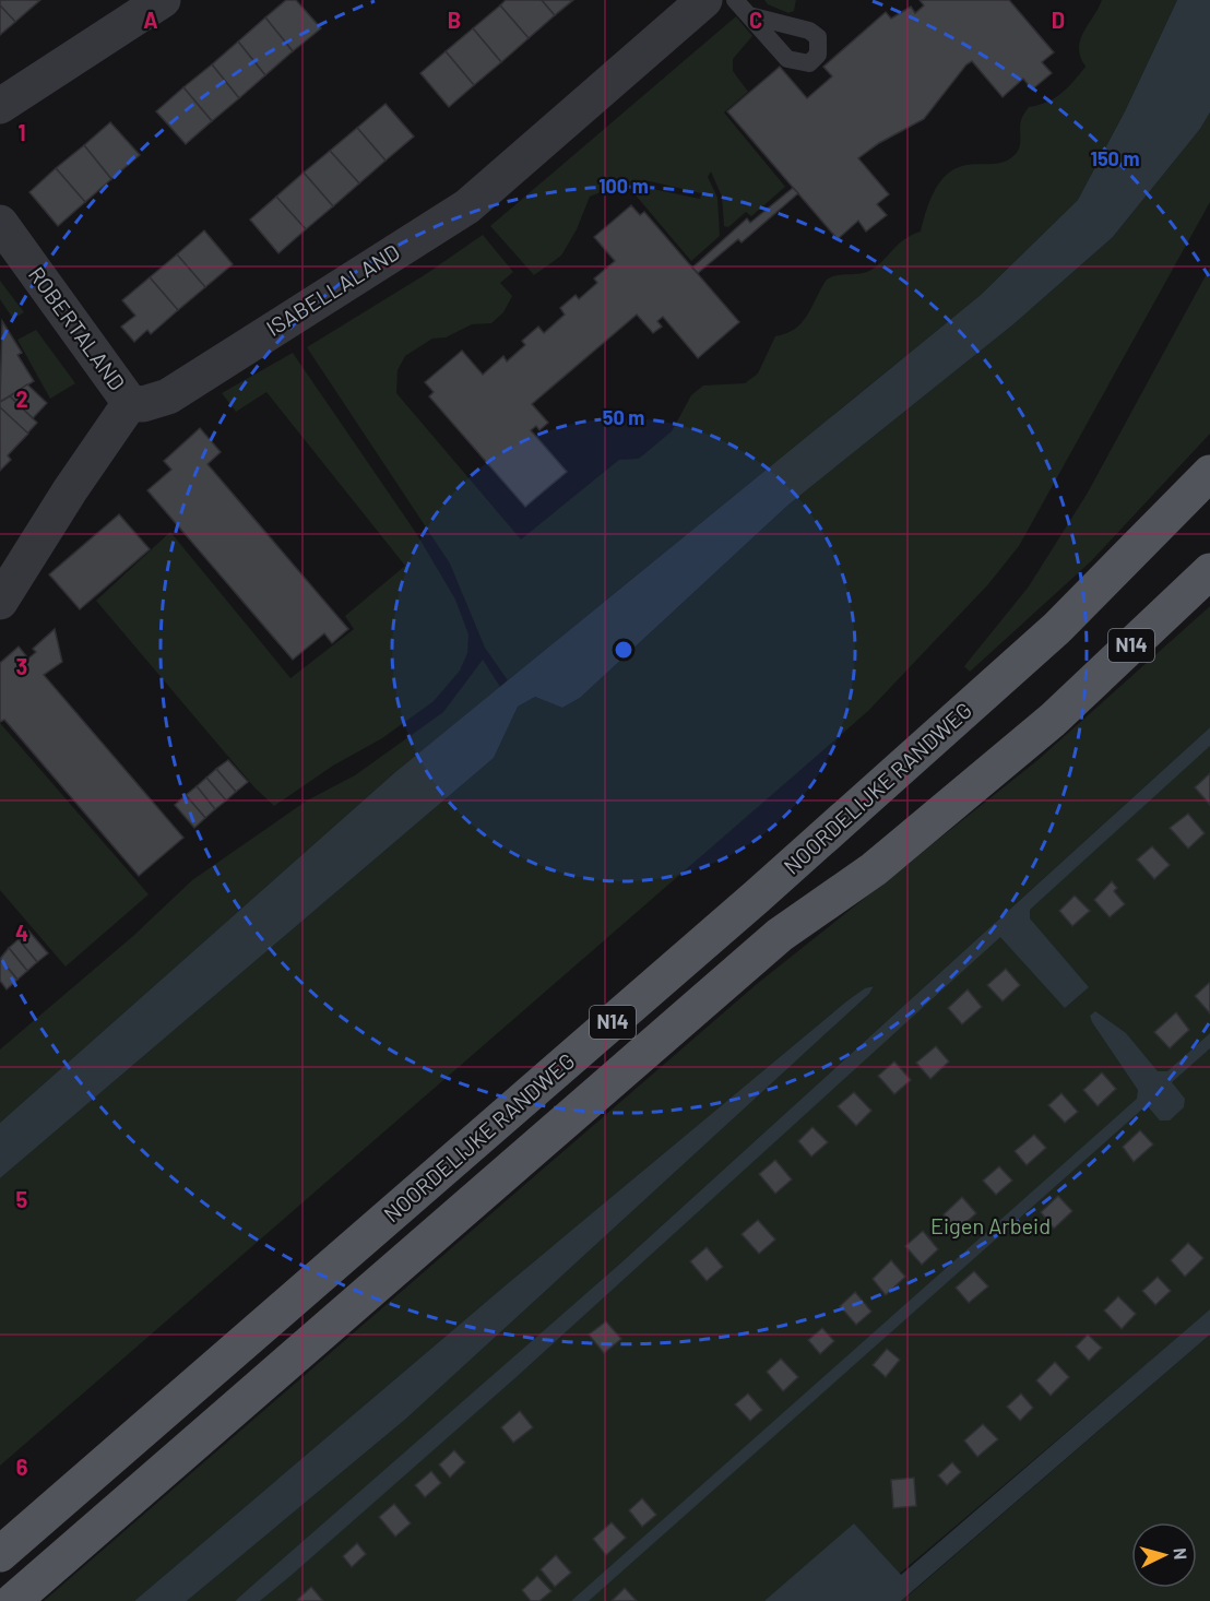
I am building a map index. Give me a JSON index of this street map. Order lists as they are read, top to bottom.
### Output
{
  "streets": {
    "main road": ["N14", "NOORDELIJKE RANDWEG"],
    "street": ["ISABELLALAND", "ROBERTALAND"]
  },
  "crossings": [
    ["ISABELLALAND", "ROBERTALAND"]
  ],
  "parks": ["Eigen Arbeid"],
  "north": "right",
  "grid": {
    "columns": [
      "A",
      "B",
      "C",
      "D"
    ],
    "rows": [
      "1",
      "2",
      "3",
      "4",
      "5",
      "6"
    ]
  },
  "rings": ["150 m", "100 m", "50 m"]
}
